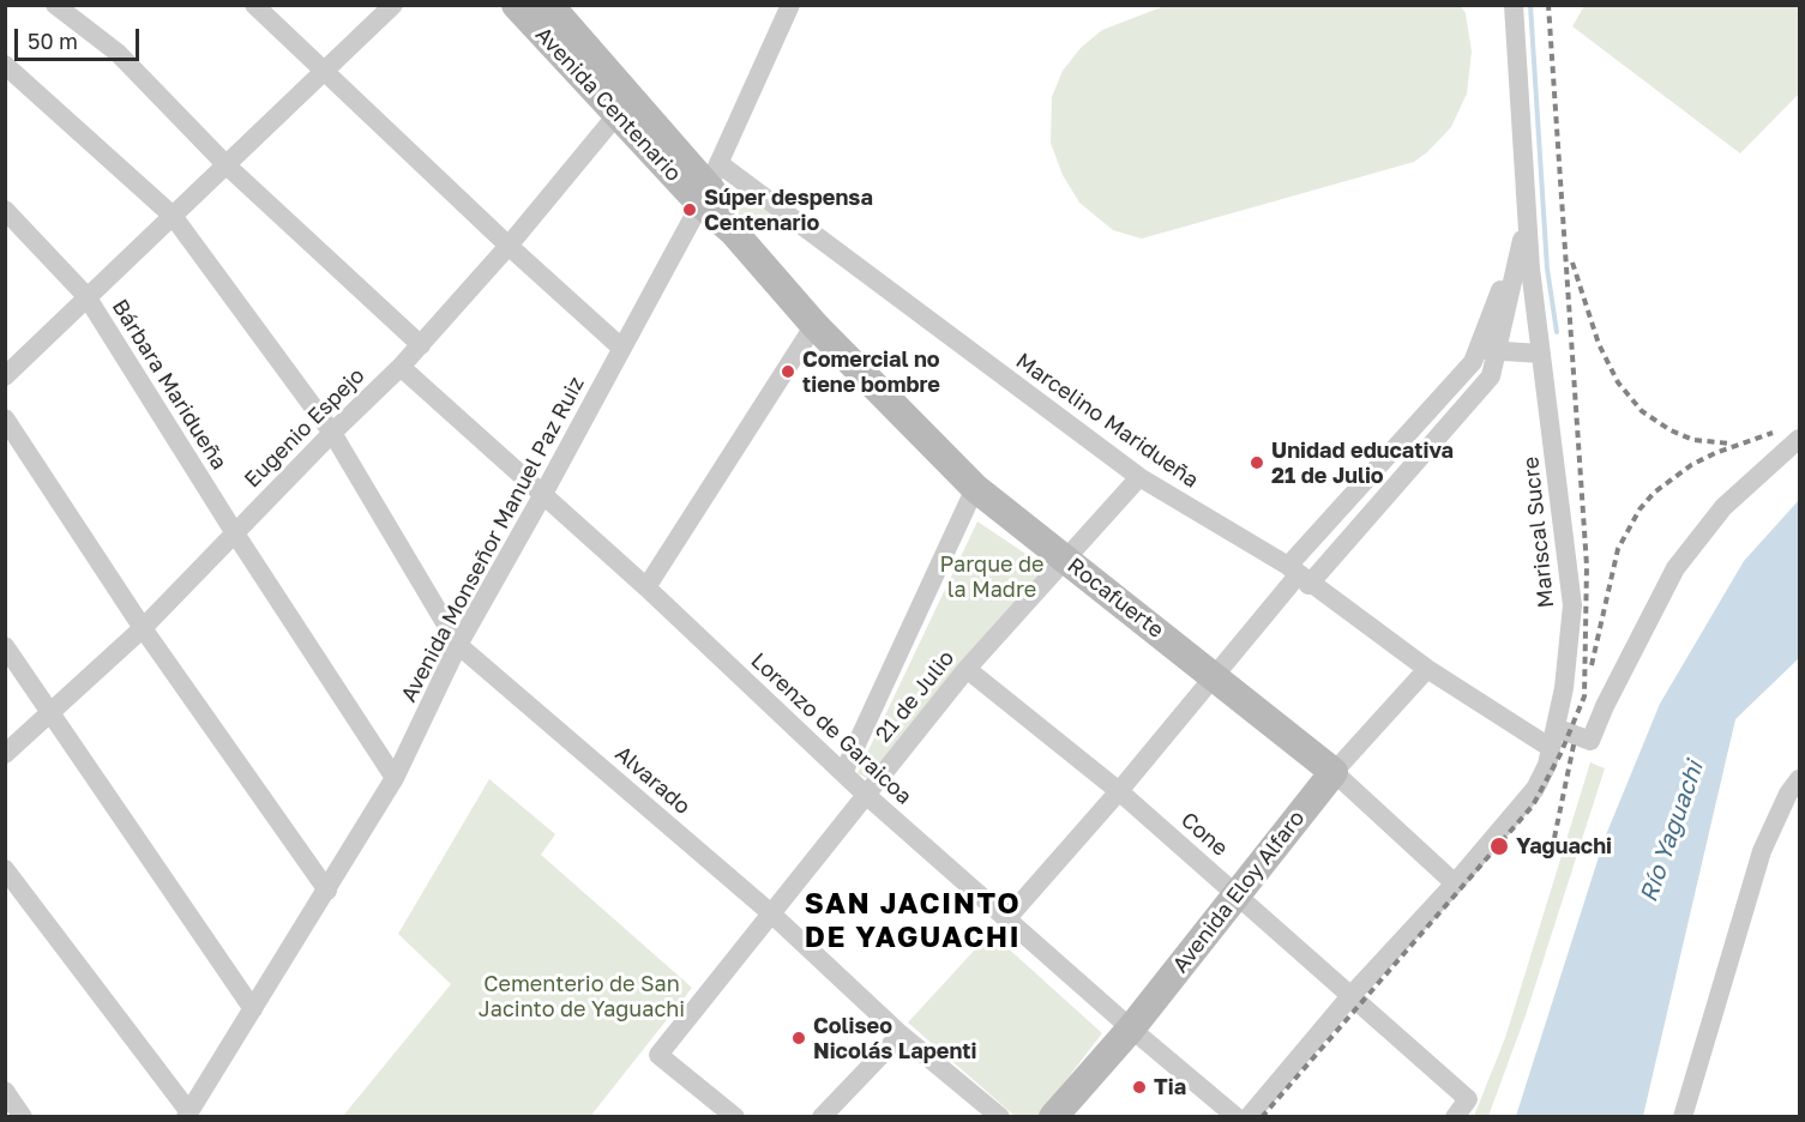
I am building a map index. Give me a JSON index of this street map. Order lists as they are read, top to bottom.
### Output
{
  "streets": {
    "street": [
      "Avenida Centenario",
      "Bárbara Maridueña",
      "Marcelino Maridueña",
      "Eugenio Espejo",
      "Mariscal Sucre",
      "Avenida Monseñor Manuel Paz Ruiz",
      "Rocafuerte",
      "21 de Julio",
      "Lorenzo de Garaicoa",
      "Alvarado",
      "Cone",
      "Avenida Eloy Alfaro"
    ]
  },
  "crossings": [
    ["Avenida Centenario", "Marcelino Maridueña"],
    ["Avenida Centenario", "Eugenio Espejo"],
    ["Avenida Centenario", "Avenida Monseñor Manuel Paz Ruiz"],
    ["Avenida Centenario", "Rocafuerte"],
    ["Bárbara Maridueña", "Eugenio Espejo"],
    ["Bárbara Maridueña", "Avenida Monseñor Manuel Paz Ruiz"],
    ["Marcelino Maridueña", "Mariscal Sucre"],
    ["Marcelino Maridueña", "Avenida Monseñor Manuel Paz Ruiz"],
    ["Marcelino Maridueña", "Rocafuerte"],
    ["Marcelino Maridueña", "21 de Julio"],
    ["Marcelino Maridueña", "Avenida Eloy Alfaro"],
    ["Eugenio Espejo", "Lorenzo de Garaicoa"],
    ["Eugenio Espejo", "Alvarado"],
    ["Mariscal Sucre", "Rocafuerte"],
    ["Mariscal Sucre", "Cone"],
    ["Avenida Monseñor Manuel Paz Ruiz", "Rocafuerte"],
    ["Avenida Monseñor Manuel Paz Ruiz", "Lorenzo de Garaicoa"],
    ["Avenida Monseñor Manuel Paz Ruiz", "Alvarado"],
    ["Rocafuerte", "21 de Julio"],
    ["Rocafuerte", "Avenida Eloy Alfaro"],
    ["21 de Julio", "Lorenzo de Garaicoa"],
    ["21 de Julio", "Alvarado"],
    ["21 de Julio", "Cone"],
    ["Lorenzo de Garaicoa", "Avenida Eloy Alfaro"],
    ["Cone", "Avenida Eloy Alfaro"]
  ],
  "districts": ["SAN JACINTO DE YAGUACHI"],
  "water": ["Río Yaguachi"],
  "parks": ["Parque de la Madre", "Cementerio de San Jacinto de Yaguachi"],
  "places": [
    "Súper despensa Centenario",
    "Comercial no tiene bombre",
    "Unidad educativa 21 de Julio",
    "Yaguachi",
    "Coliseo Nicolás Lapenti",
    "Tia"
  ],
  "scale_bar": "50 m"
}
